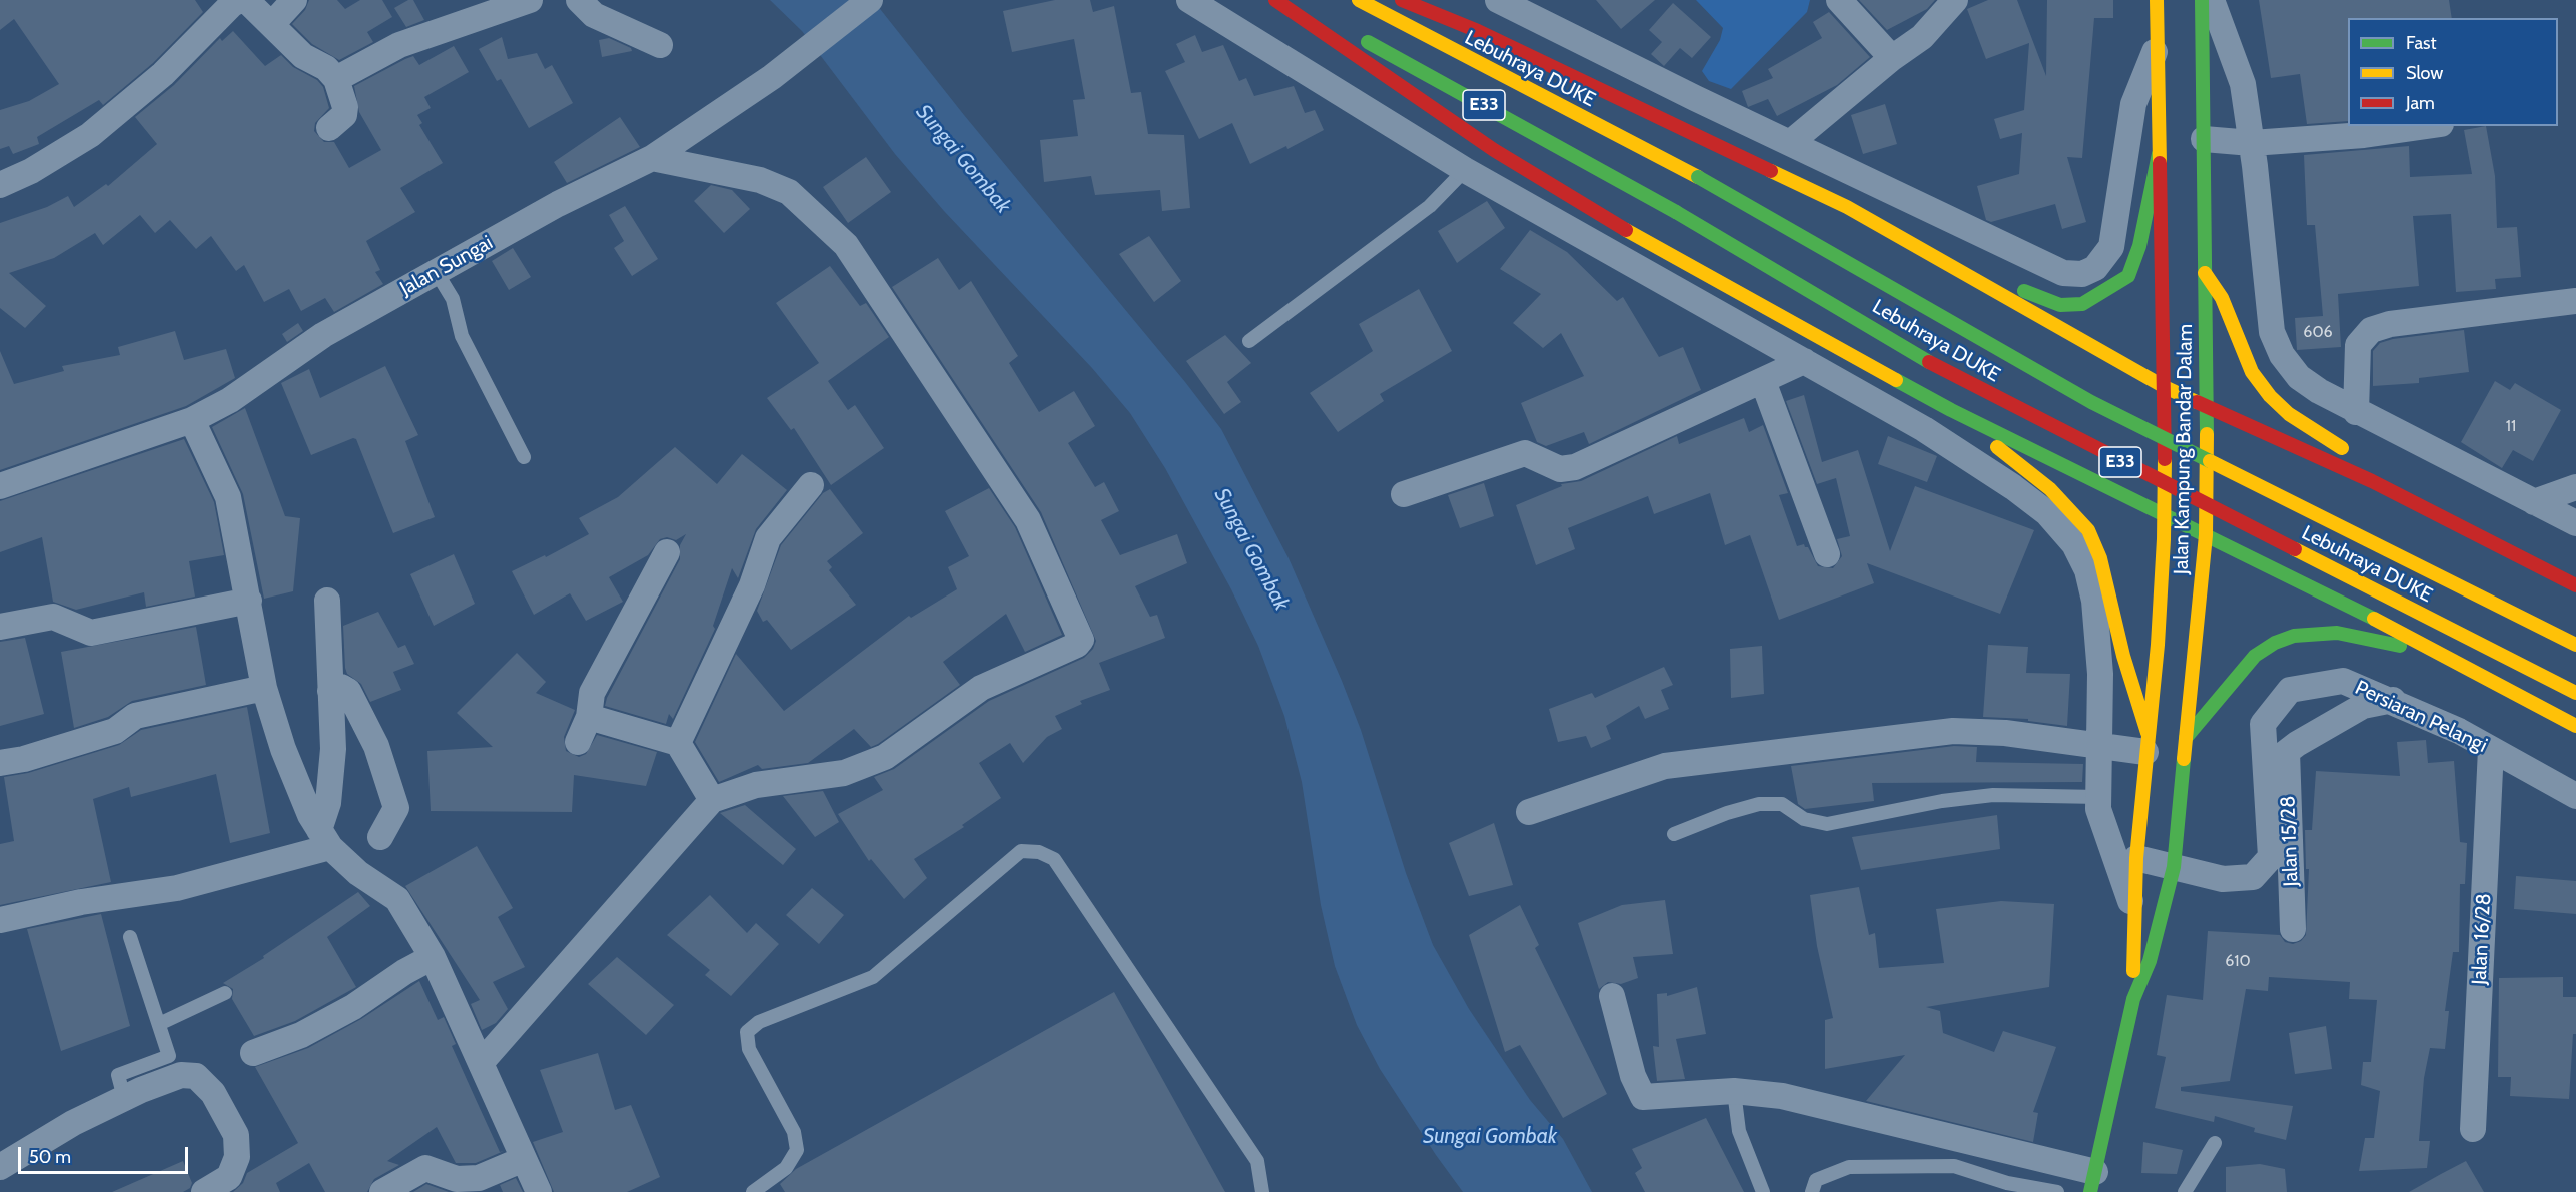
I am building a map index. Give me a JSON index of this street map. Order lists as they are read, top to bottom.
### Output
{
  "streets": {
    "main road": ["Lebuhraya DUKE", "E33", "Jalan Kampung Bandar Dalam"],
    "street": [
      "Jalan Sungai",
      "Persiaran Pelangi",
      "Jalan 15/28",
      "Jalan 16/28"
    ]
  },
  "crossings": [
    ["Jalan Kampung Bandar Dalam", "Persiaran Pelangi"],
    ["Persiaran Pelangi", "Jalan 16/28"]
  ],
  "water": ["Sungai Gombak"],
  "house_numbers": ["606", "11", "610"],
  "legend": ["Fast", "Slow", "Jam"],
  "scale_bar": "50 m"
}
